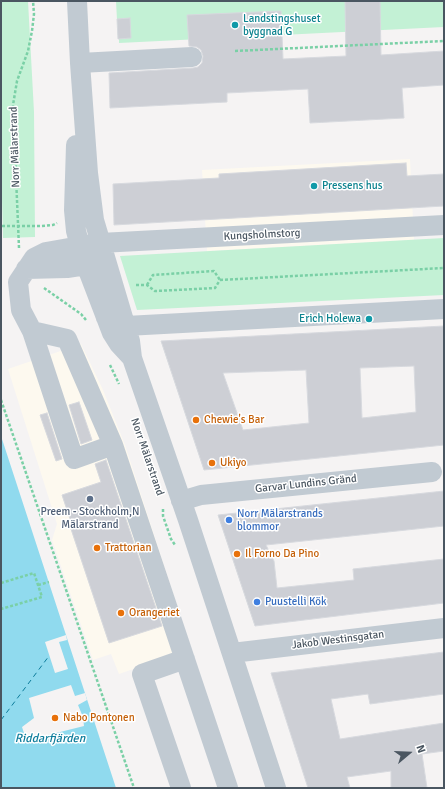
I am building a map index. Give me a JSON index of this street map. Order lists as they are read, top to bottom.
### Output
{
  "streets": {
    "street": [
      "Norr Mälarstrand",
      "Kungsholmstorg",
      "Garvar Lundins Gränd",
      "Jakob Westinsgatan"
    ]
  },
  "crossings": [
    ["Norr Mälarstrand", "Kungsholmstorg"],
    ["Norr Mälarstrand", "Garvar Lundins Gränd"],
    ["Norr Mälarstrand", "Jakob Westinsgatan"]
  ],
  "water": ["Riddarfjärden"],
  "places": [
    "Landstingshuset byggnad G",
    "Pressens hus",
    "Erich Holewa",
    "Chewie's Bar",
    "Ukiyo",
    "Preem - Stockholm,N Mälarstrand",
    "Norr Mälarstrands blommor",
    "Trattorian",
    "Il Forno Da Pino",
    "Puustelli Kök",
    "Orangeriet",
    "Nabo Pontonen"
  ],
  "north": "right"
}
